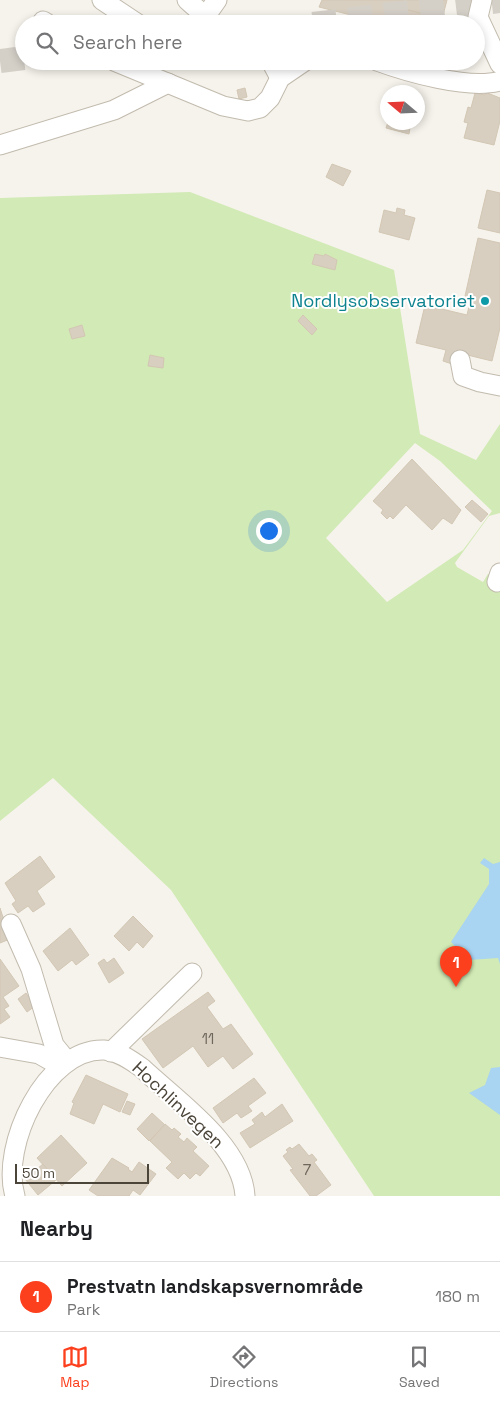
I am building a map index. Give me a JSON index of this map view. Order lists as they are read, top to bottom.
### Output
{
  "streets": {
    "street": ["Hochlinvegen"]
  },
  "places": ["Nordlysobservatoriet"],
  "house_numbers": ["11", "7"],
  "scale_bar": "50 m",
  "north": "left",
  "page": {
    "search": "Search here",
    "pins": "1",
    "scale": "50 m",
    "heading": "Nearby",
    "list": [
      {
        "mark": "1",
        "name": "Prestvatn landskapsvernområde",
        "note": "Park",
        "value": "180 m"
      }
    ],
    "nav": ["Map", "Directions", "Saved"]
  }
}
